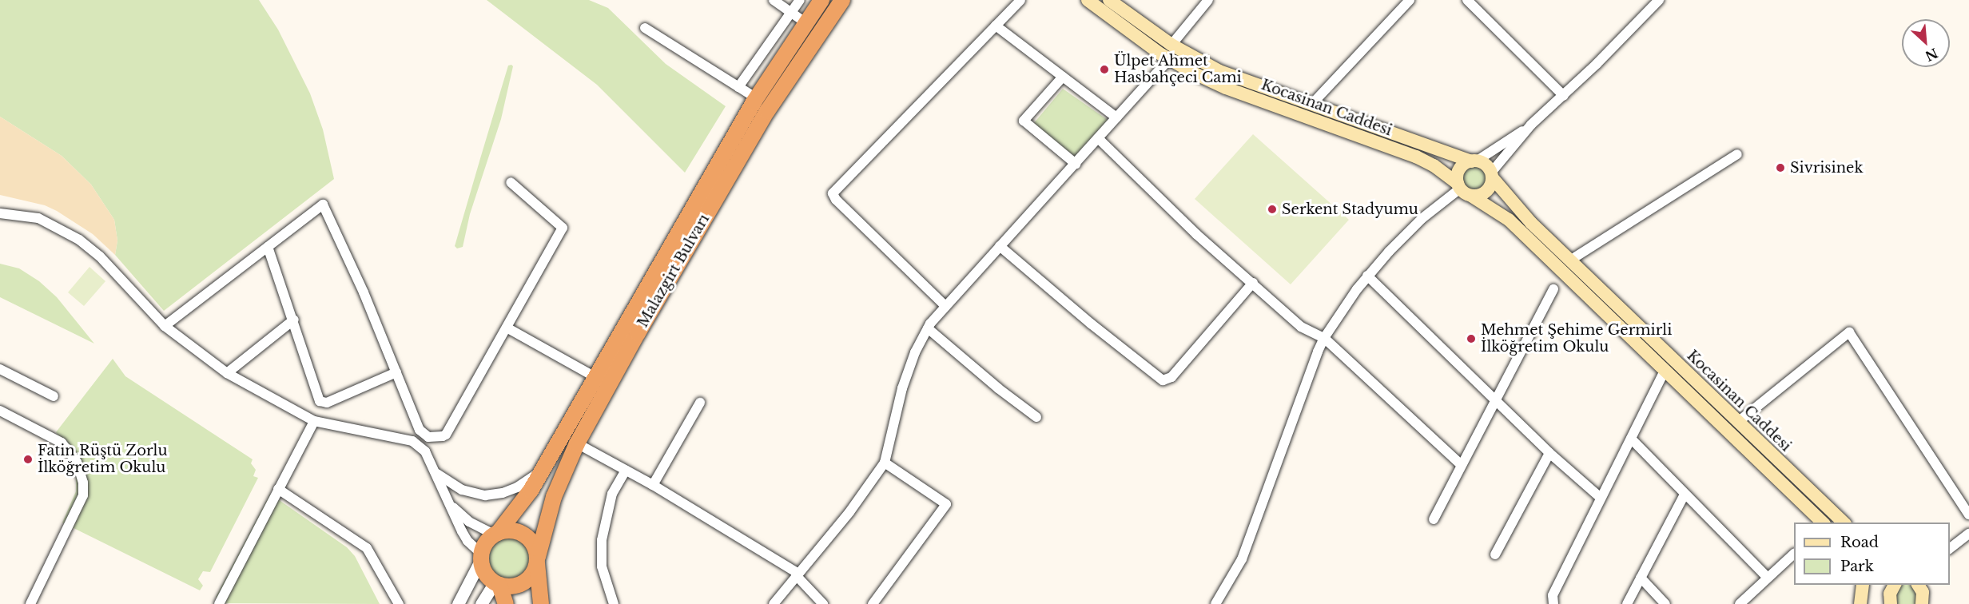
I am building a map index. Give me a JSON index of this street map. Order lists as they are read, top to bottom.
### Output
{
  "streets": {
    "highway": ["Malazgirt Bulvarı"],
    "main road": ["Kocasinan Caddesi"]
  },
  "places": [
    "Ülpet Ahmet Hasbahçeci Cami",
    "Sivrisinek",
    "Serkent Stadyumu",
    "Mehmet Şehime Germirli İlköğretim Okulu",
    "Fatin Rüştü Zorlu İlköğretim Okulu"
  ],
  "legend": ["Road", "Park"],
  "north": "bottom right"
}
